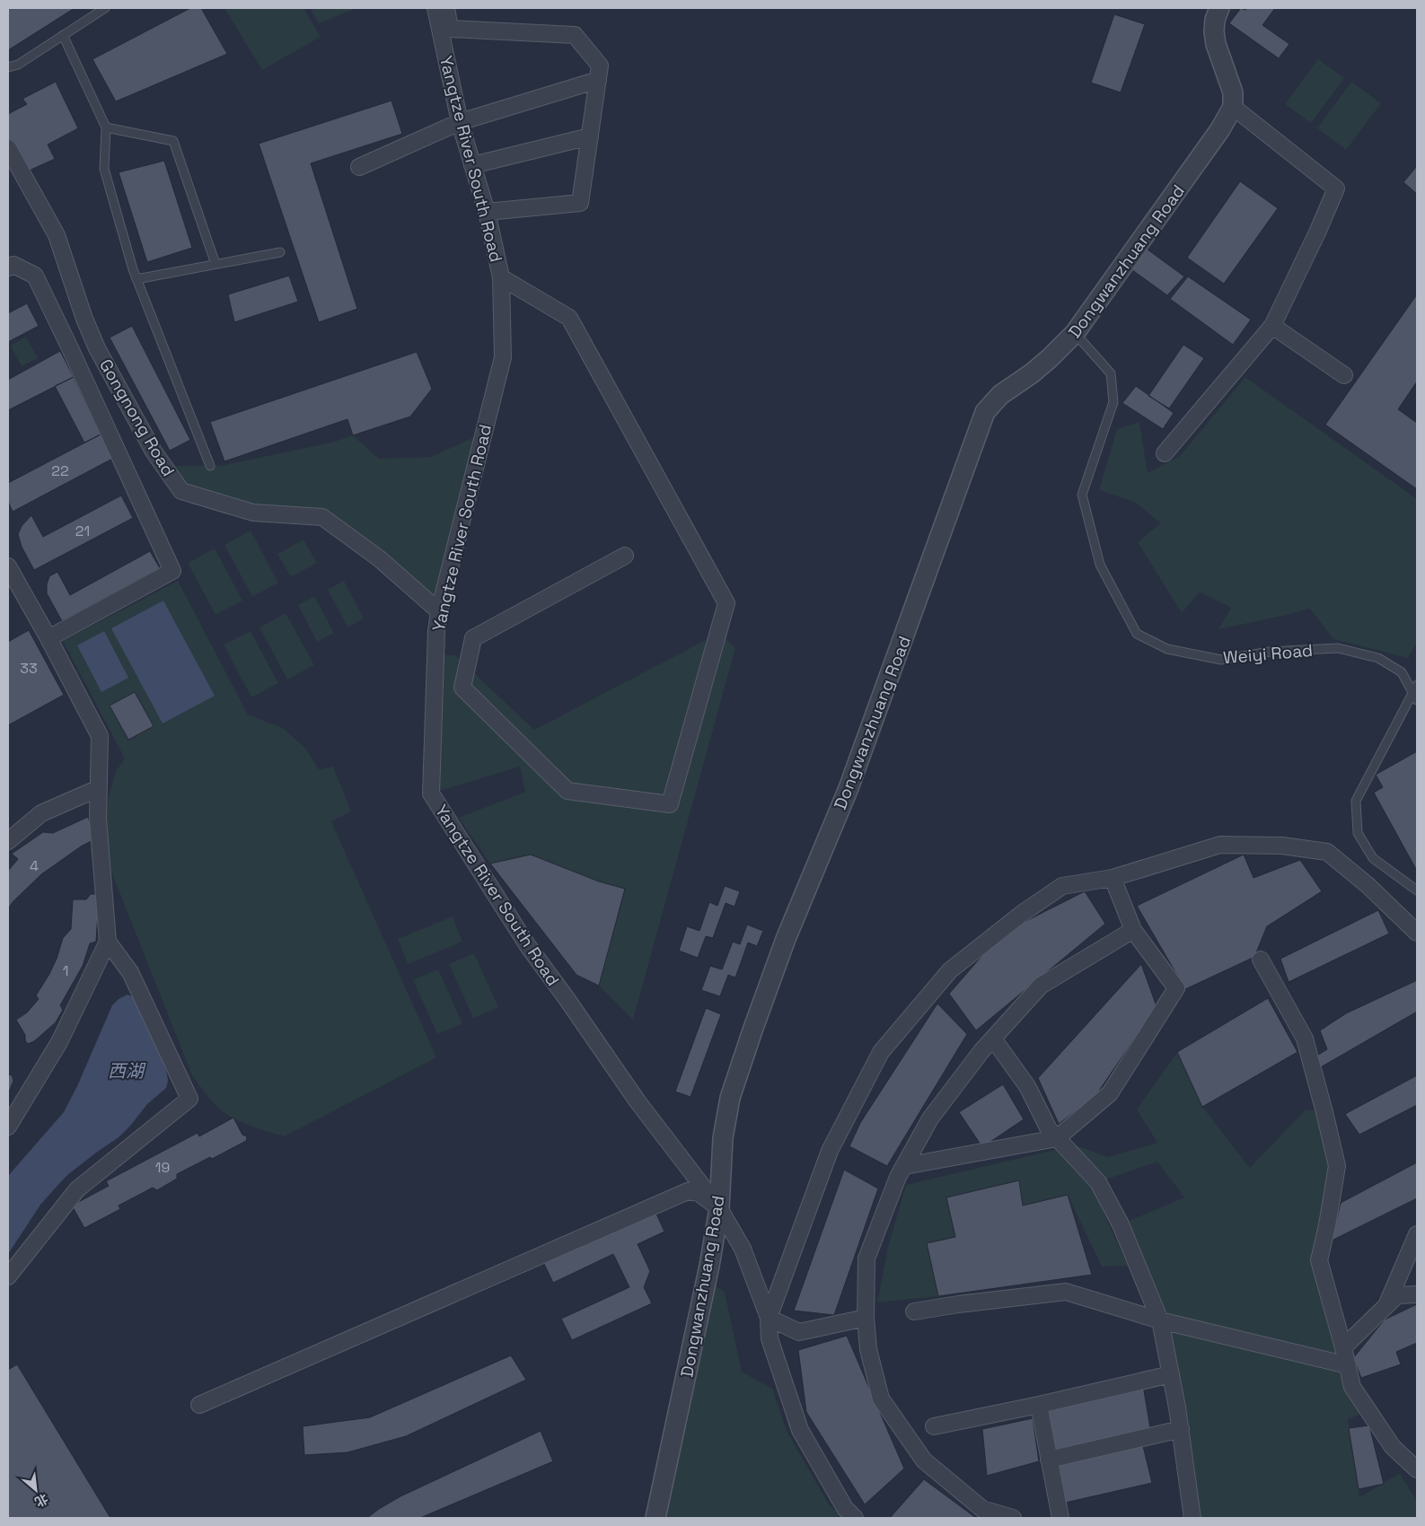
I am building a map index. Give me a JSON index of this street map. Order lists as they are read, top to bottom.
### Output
{
  "streets": {
    "street": ["Yangtze River South Road", "Dongwanzhuang Road", "Gongnong Road"],
    "lane": ["Weiyi Road"]
  },
  "crossings": [
    ["Yangtze River South Road", "Dongwanzhuang Road"],
    ["Yangtze River South Road", "Gongnong Road"],
    ["Dongwanzhuang Road", "Weiyi Road"]
  ],
  "water": ["西湖"],
  "house_numbers": [
    "22",
    "21",
    "33",
    "4",
    "1",
    "19"
  ],
  "north": "bottom right"
}
